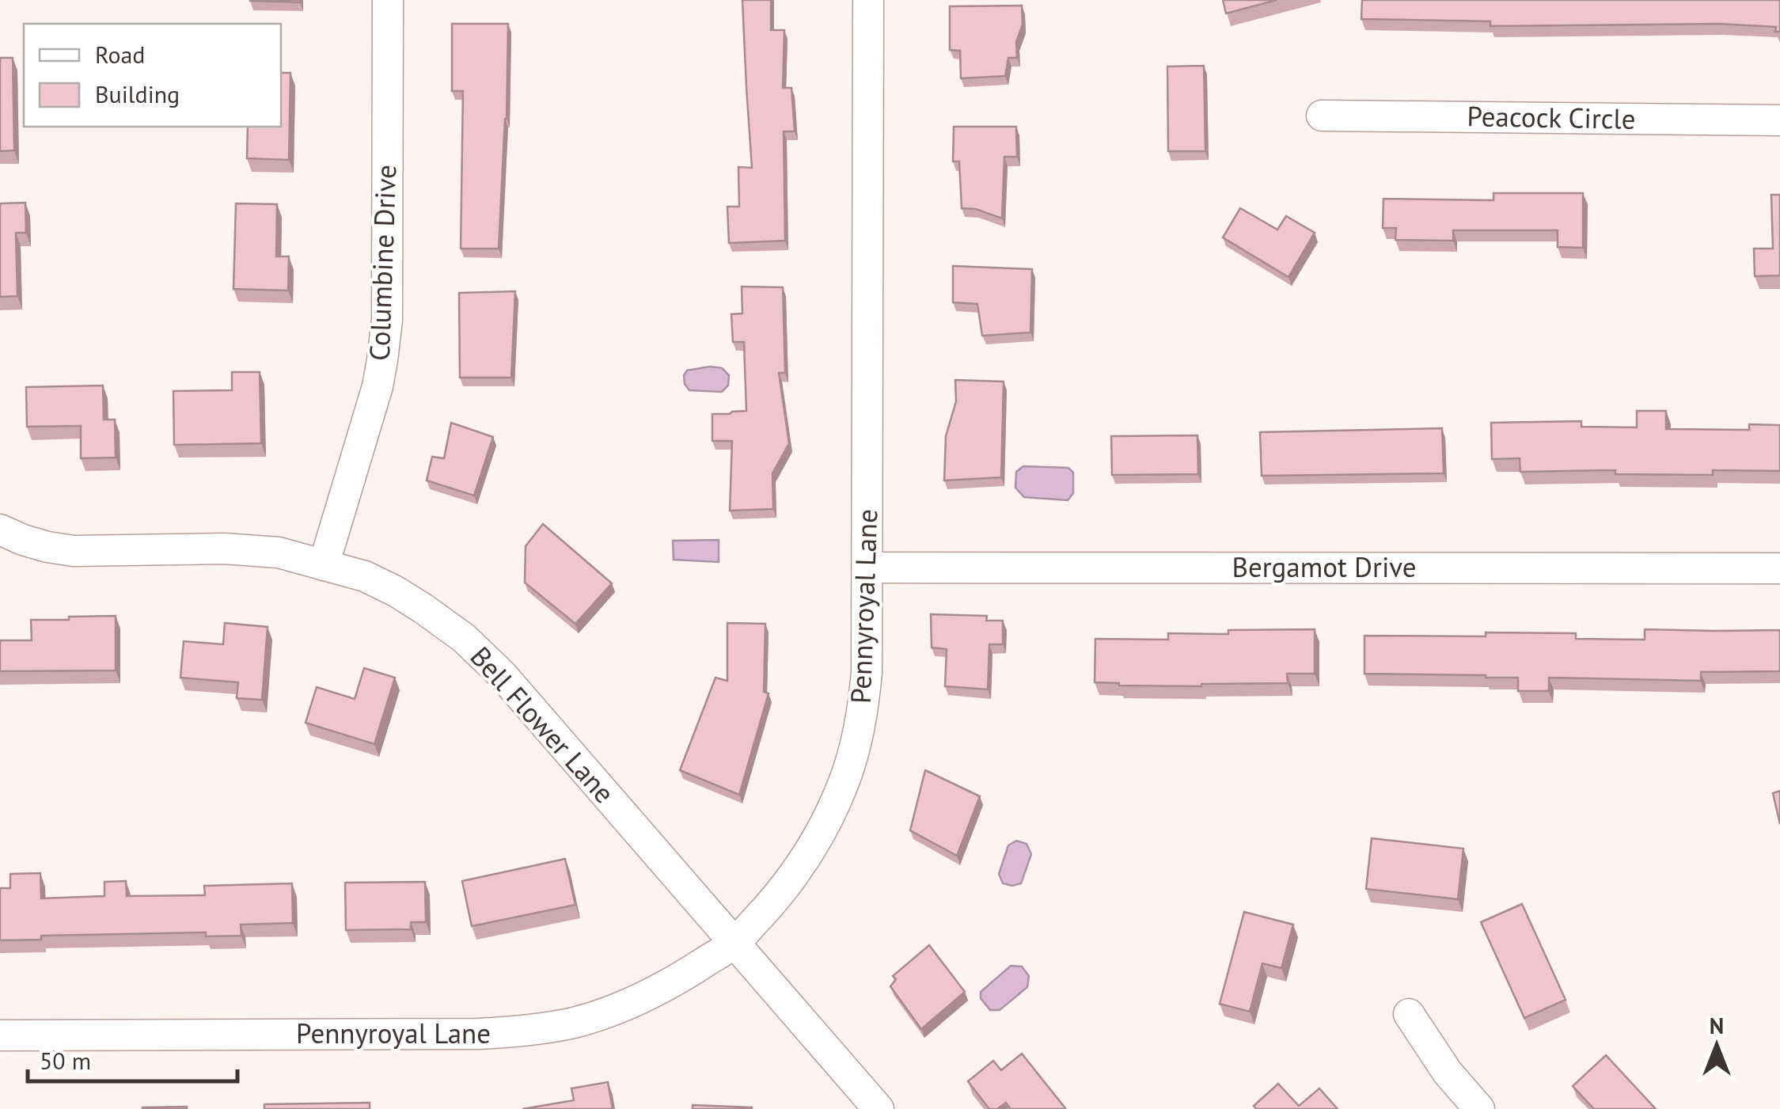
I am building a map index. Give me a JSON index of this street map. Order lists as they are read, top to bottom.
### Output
{
  "streets": {
    "street": [
      "Peacock Circle",
      "Columbine Drive",
      "Bergamot Drive",
      "Pennyroyal Lane",
      "Bell Flower Lane"
    ]
  },
  "crossings": [
    ["Columbine Drive", "Bell Flower Lane"],
    ["Bergamot Drive", "Pennyroyal Lane"],
    ["Pennyroyal Lane", "Bell Flower Lane"]
  ],
  "legend": ["Road", "Building"],
  "scale_bar": "50 m",
  "north": "top"
}
